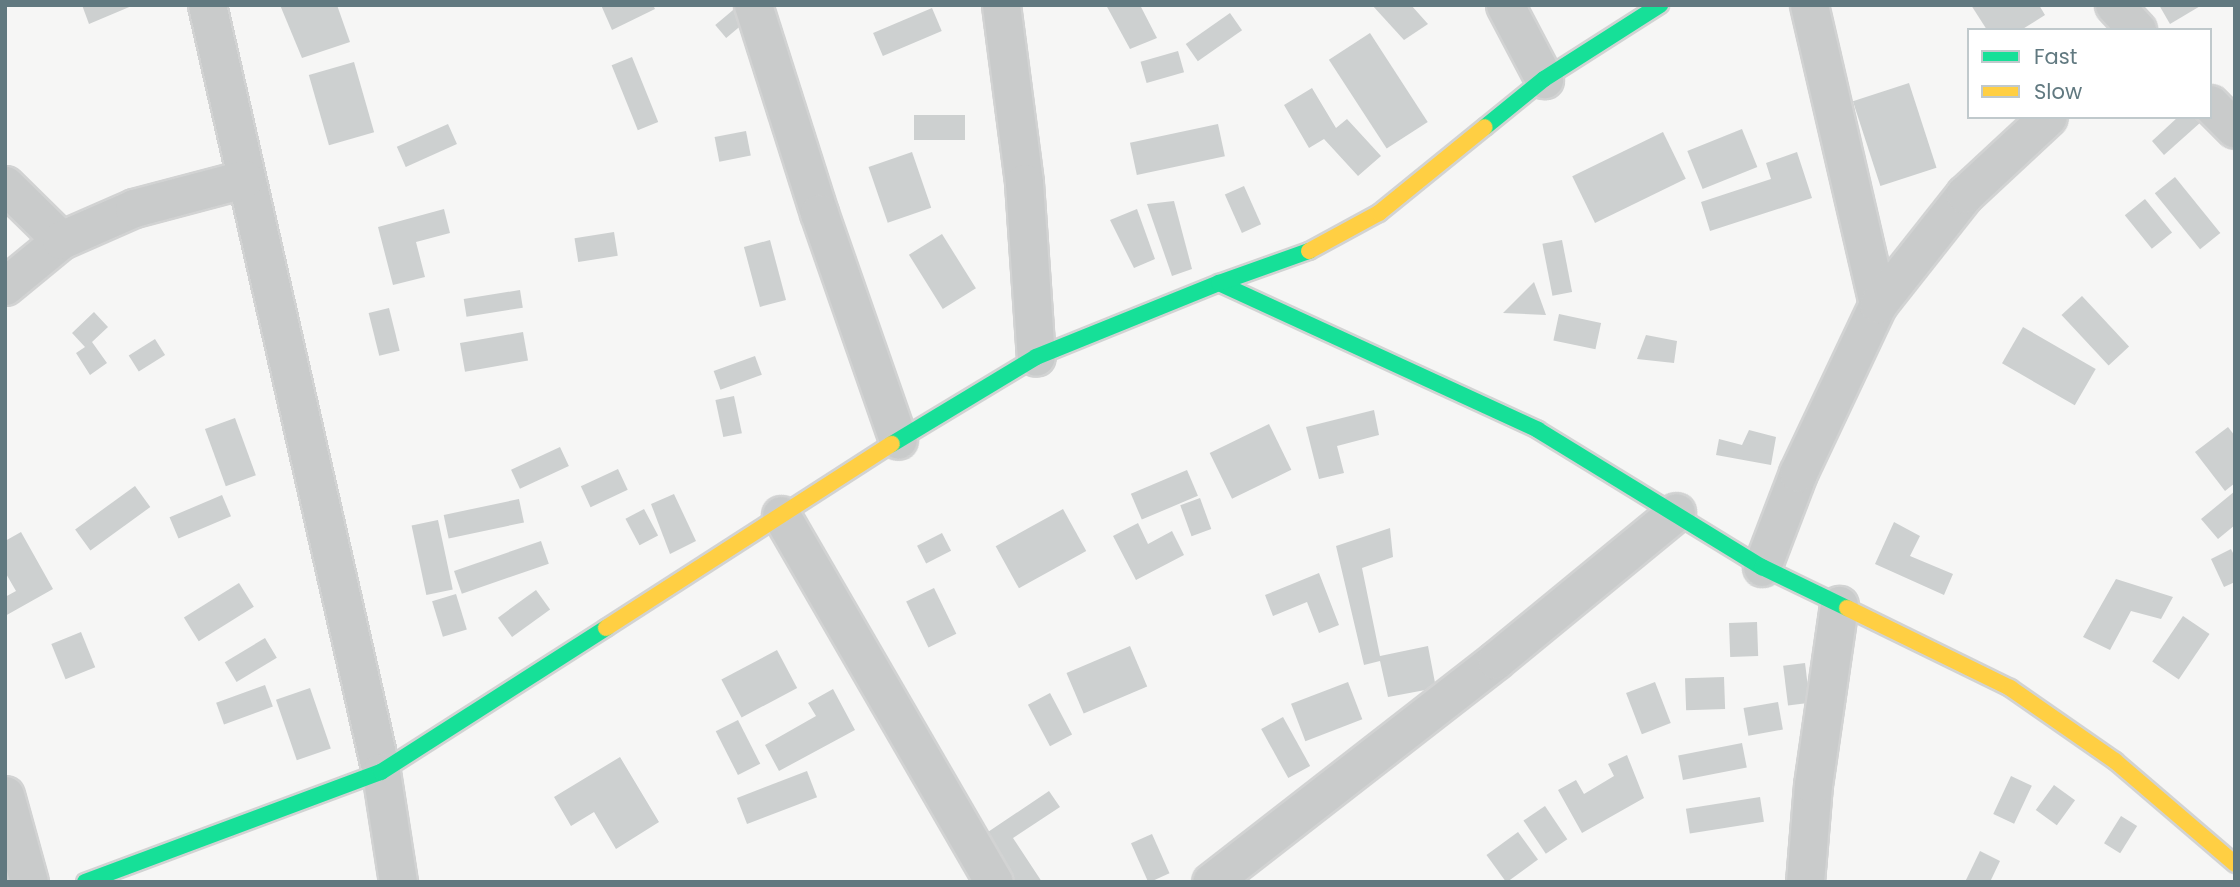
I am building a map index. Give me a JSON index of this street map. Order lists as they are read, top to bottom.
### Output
{
  "legend": ["Fast", "Slow"]
}
